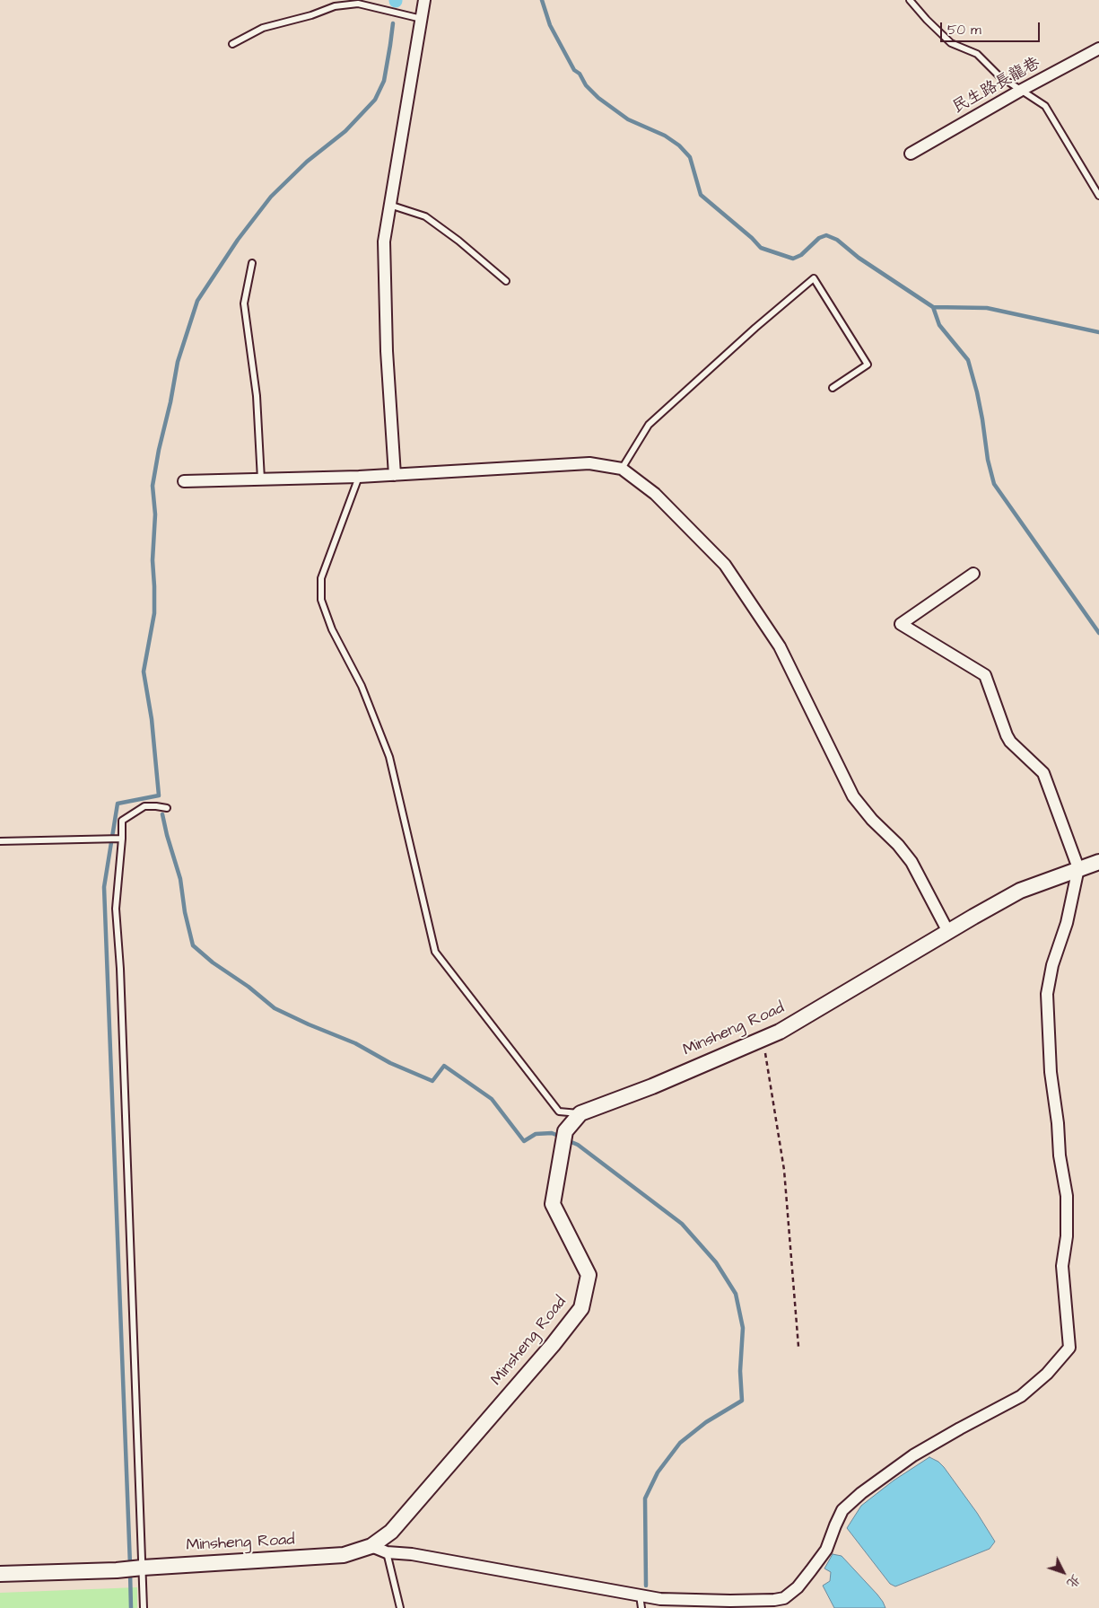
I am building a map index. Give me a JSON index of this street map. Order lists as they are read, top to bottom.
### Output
{
  "streets": {
    "street": ["民生路長龍巷", "Minsheng Road"]
  },
  "scale_bar": "50 m",
  "north": "bottom right"
}
